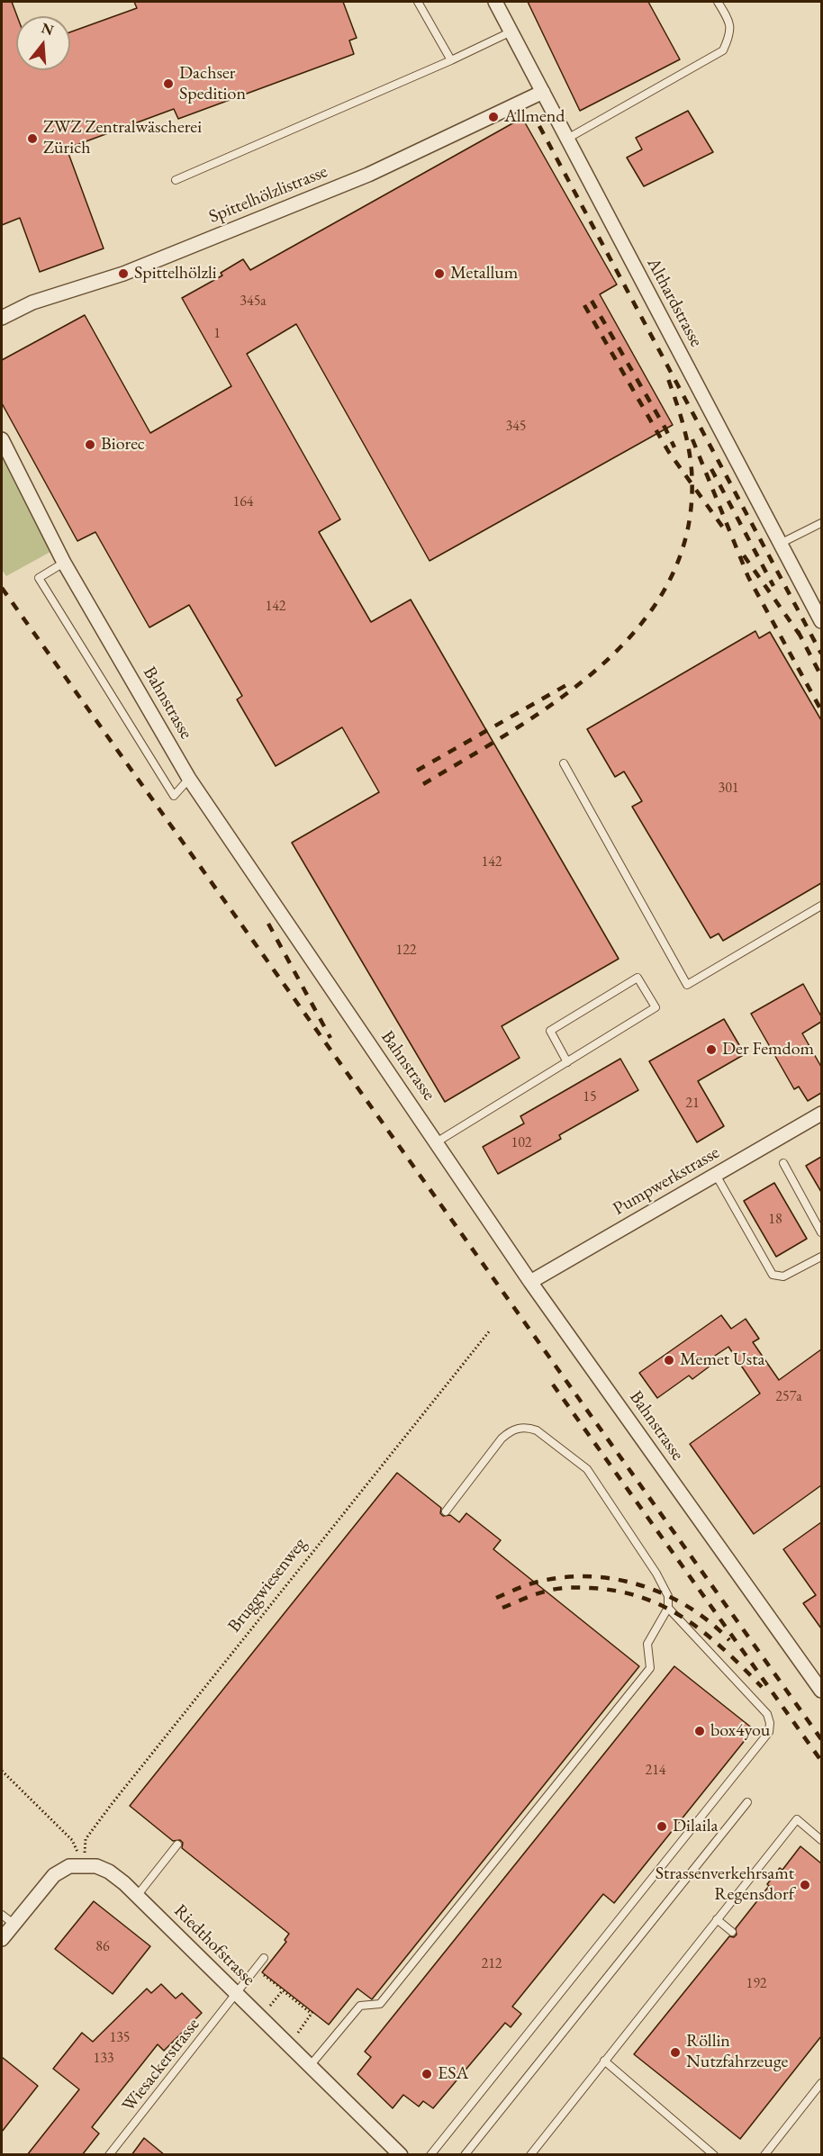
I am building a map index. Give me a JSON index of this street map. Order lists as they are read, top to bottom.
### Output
{
  "streets": {
    "street": [
      "Spittelhölzlistrasse",
      "Althardstrasse",
      "Bahnstrasse",
      "Pumpwerkstrasse",
      "Riedthofstrasse"
    ],
    "lane": ["Wiesackerstrasse"],
    "path": ["Bruggwiesenweg"]
  },
  "crossings": [
    ["Spittelhölzlistrasse", "Althardstrasse"],
    ["Bahnstrasse", "Pumpwerkstrasse"],
    ["Bruggwiesenweg", "Riedthofstrasse"],
    ["Riedthofstrasse", "Wiesackerstrasse"]
  ],
  "places": [
    "Dachser Spedition",
    "Allmend",
    "ZWZ Zentralwäscherei Zürich",
    "Spittelhölzli",
    "Metallum",
    "Biorec",
    "Der Femdom",
    "Memet Usta",
    "box4you",
    "Dilaila",
    "Strassenverkehrsamt Regensdorf",
    "Röllin Nutzfahrzeuge",
    "ESA"
  ],
  "house_numbers": [
    "345a",
    "1",
    "345",
    "164",
    "142",
    "301",
    "142",
    "122",
    "15",
    "21",
    "102",
    "18",
    "257a",
    "214",
    "86",
    "212",
    "192",
    "135",
    "133"
  ],
  "north": "top"
}
